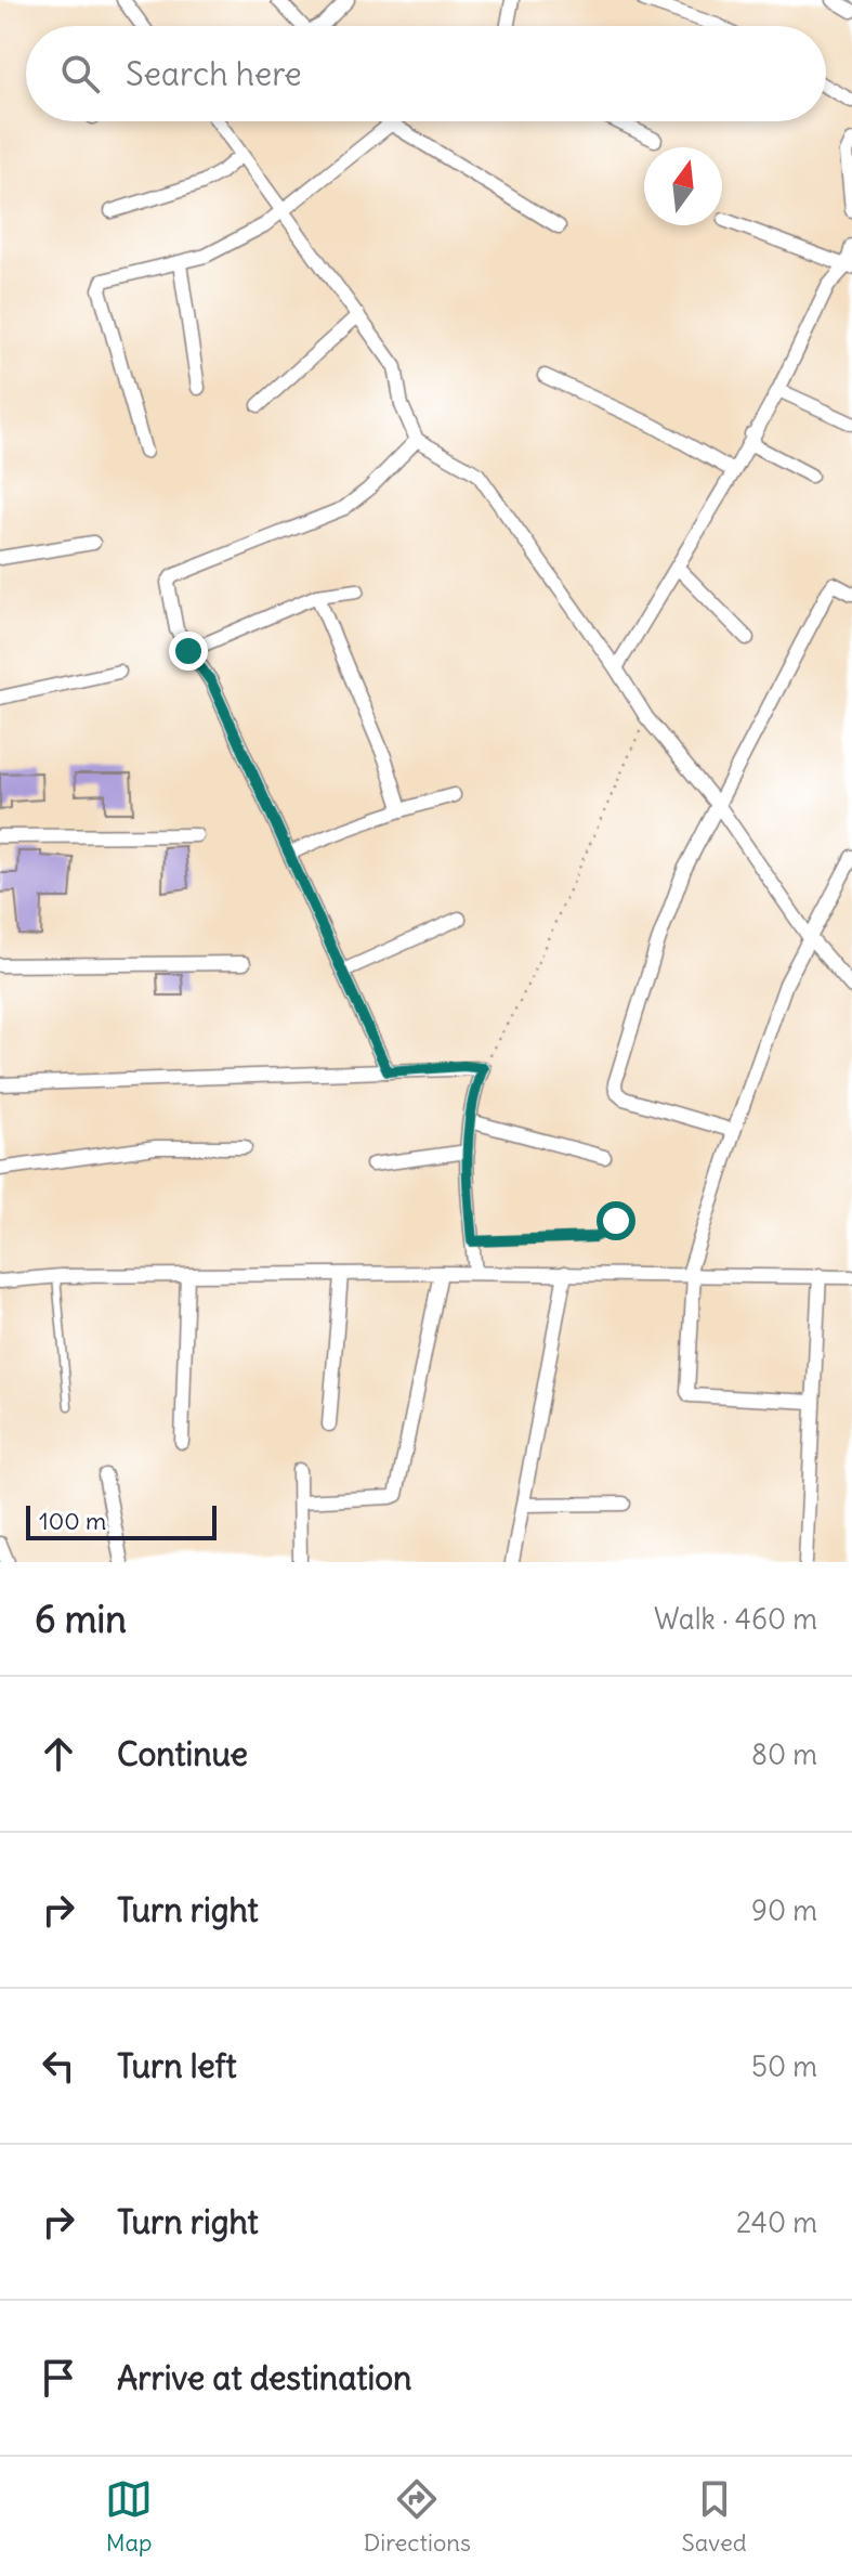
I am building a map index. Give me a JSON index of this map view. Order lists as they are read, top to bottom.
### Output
{
  "scale_bar": "100 m",
  "north": "top",
  "page": {
    "search": "Search here",
    "scale": "100 m",
    "heading": ["6 min", "Walk · 460 m"],
    "list": [
      ["Continue", "80 m"],
      ["Turn right", "90 m"],
      ["Turn left", "50 m"],
      ["Turn right", "240 m"],
      "Arrive at destination"
    ],
    "nav": ["Map", "Directions", "Saved"]
  }
}
